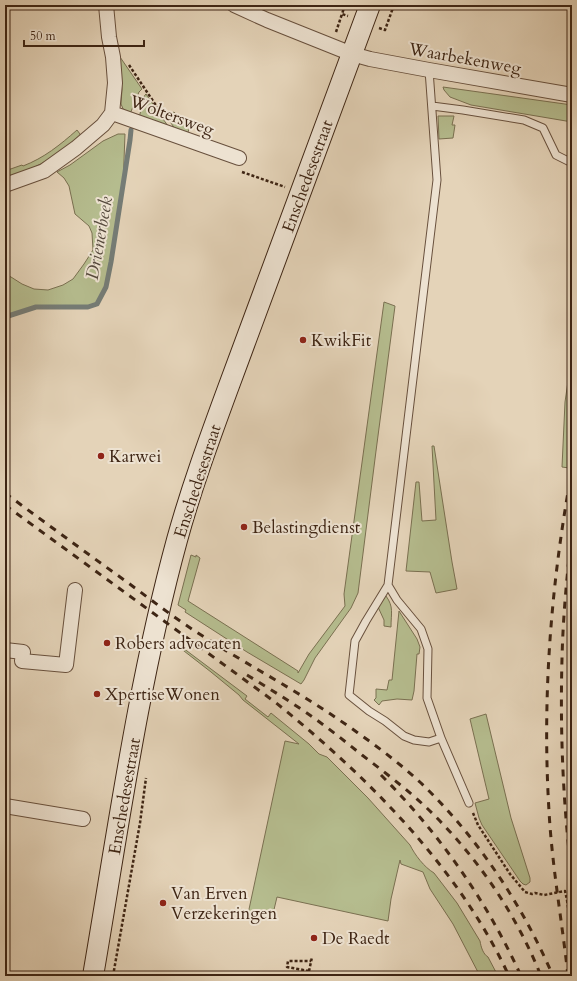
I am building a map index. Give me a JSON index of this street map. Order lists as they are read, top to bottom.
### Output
{
  "streets": {
    "main road": ["Enschedesestraat"],
    "street": ["Waarbekenweg", "Woltersweg"]
  },
  "crossings": [
    ["Waarbekenweg", "Enschedesestraat"]
  ],
  "water": ["Drienerbeek"],
  "places": [
    "KwikFit",
    "Karwei",
    "Belastingdienst",
    "Robers advocaten",
    "XpertiseWonen",
    "Van Erven Verzekeringen",
    "De Raedt"
  ],
  "scale_bar": "50 m"
}
